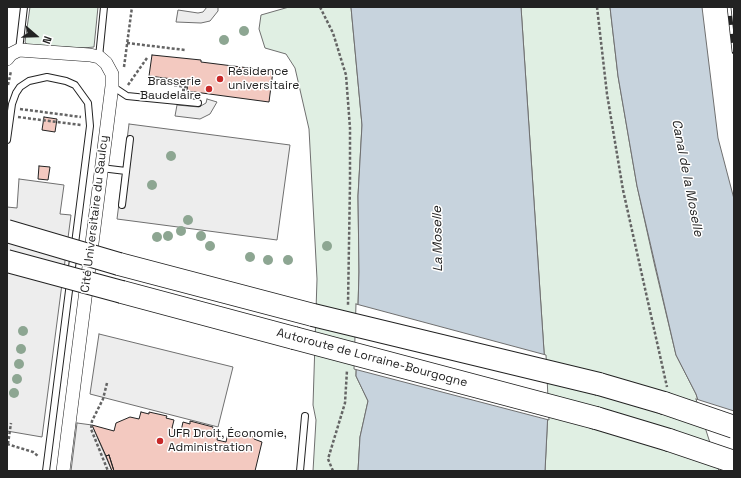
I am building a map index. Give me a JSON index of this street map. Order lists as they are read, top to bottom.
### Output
{
  "streets": {
    "highway": ["Autoroute de Lorraine-Bourgogne"],
    "street": ["Cité Universitaire du Saulcy"]
  },
  "water": ["Canal de la Moselle", "La Moselle"],
  "places": ["Résidence universitaire", "Brasserie Baudelaire", "UFR Droit, Économie, Administration"],
  "north": "right"
}
